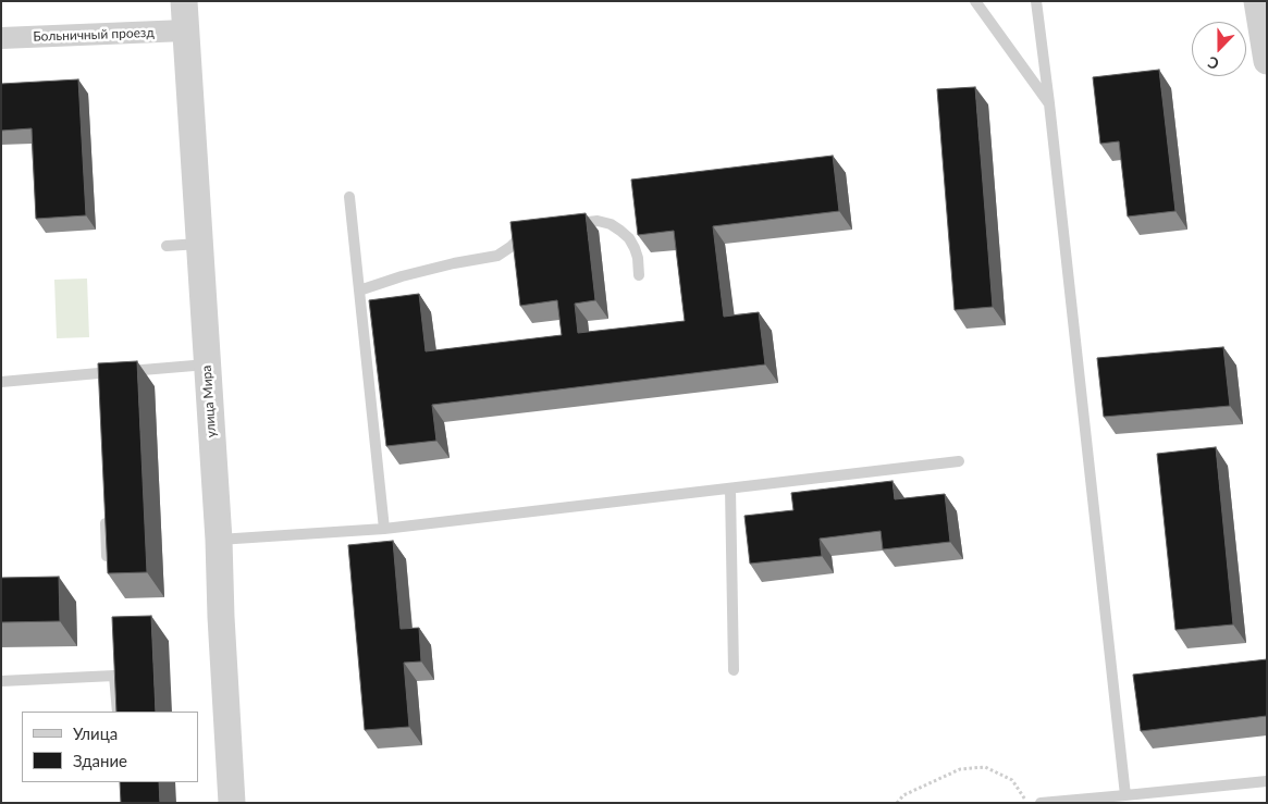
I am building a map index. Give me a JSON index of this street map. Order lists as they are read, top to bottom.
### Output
{
  "streets": {
    "street": ["Больничный проезд", "улица Мира"]
  },
  "crossings": [
    ["Больничный проезд", "улица Мира"]
  ],
  "legend": ["Улица", "Здание"],
  "north": "bottom"
}
